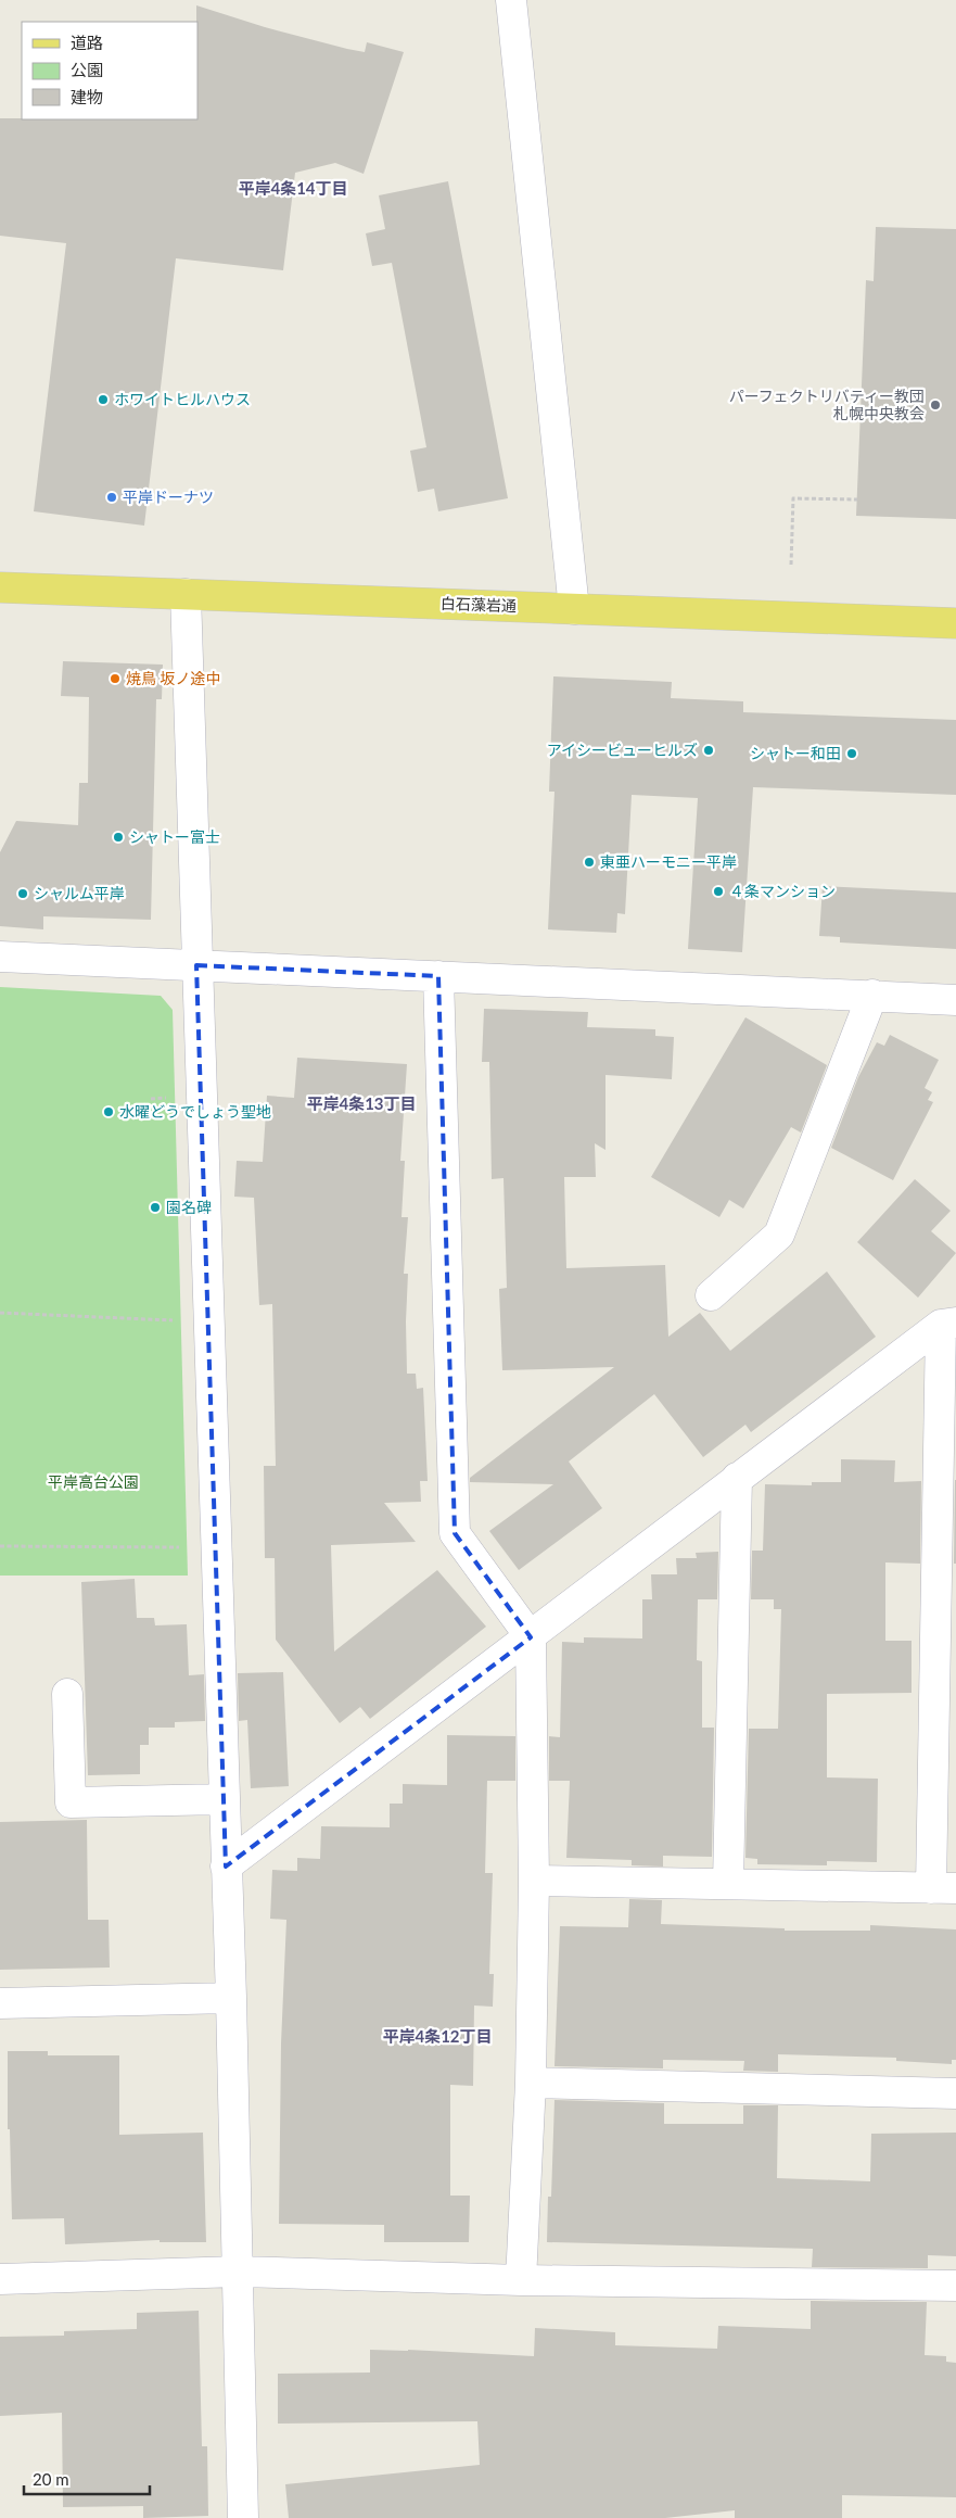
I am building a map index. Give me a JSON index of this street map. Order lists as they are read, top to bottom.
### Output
{
  "streets": {
    "main road": ["白石藻岩通"]
  },
  "districts": ["平岸4条14丁目", "平岸4条13丁目", "平岸4条12丁目"],
  "parks": ["平岸高台公園"],
  "places": [
    "ホワイトヒルハウス",
    "パーフェクトリバティー教団 札幌中央教会",
    "平岸ドーナツ",
    "焼鳥 坂ノ途中",
    "アイシービューヒルズ",
    "シャトー和田",
    "シャトー富士",
    "東亜ハーモニー平岸",
    "４条マンション",
    "シャルム平岸",
    "水曜どうでしょう聖地",
    "園名碑"
  ],
  "legend": ["道路", "公園", "建物"],
  "scale_bar": "20 m"
}
